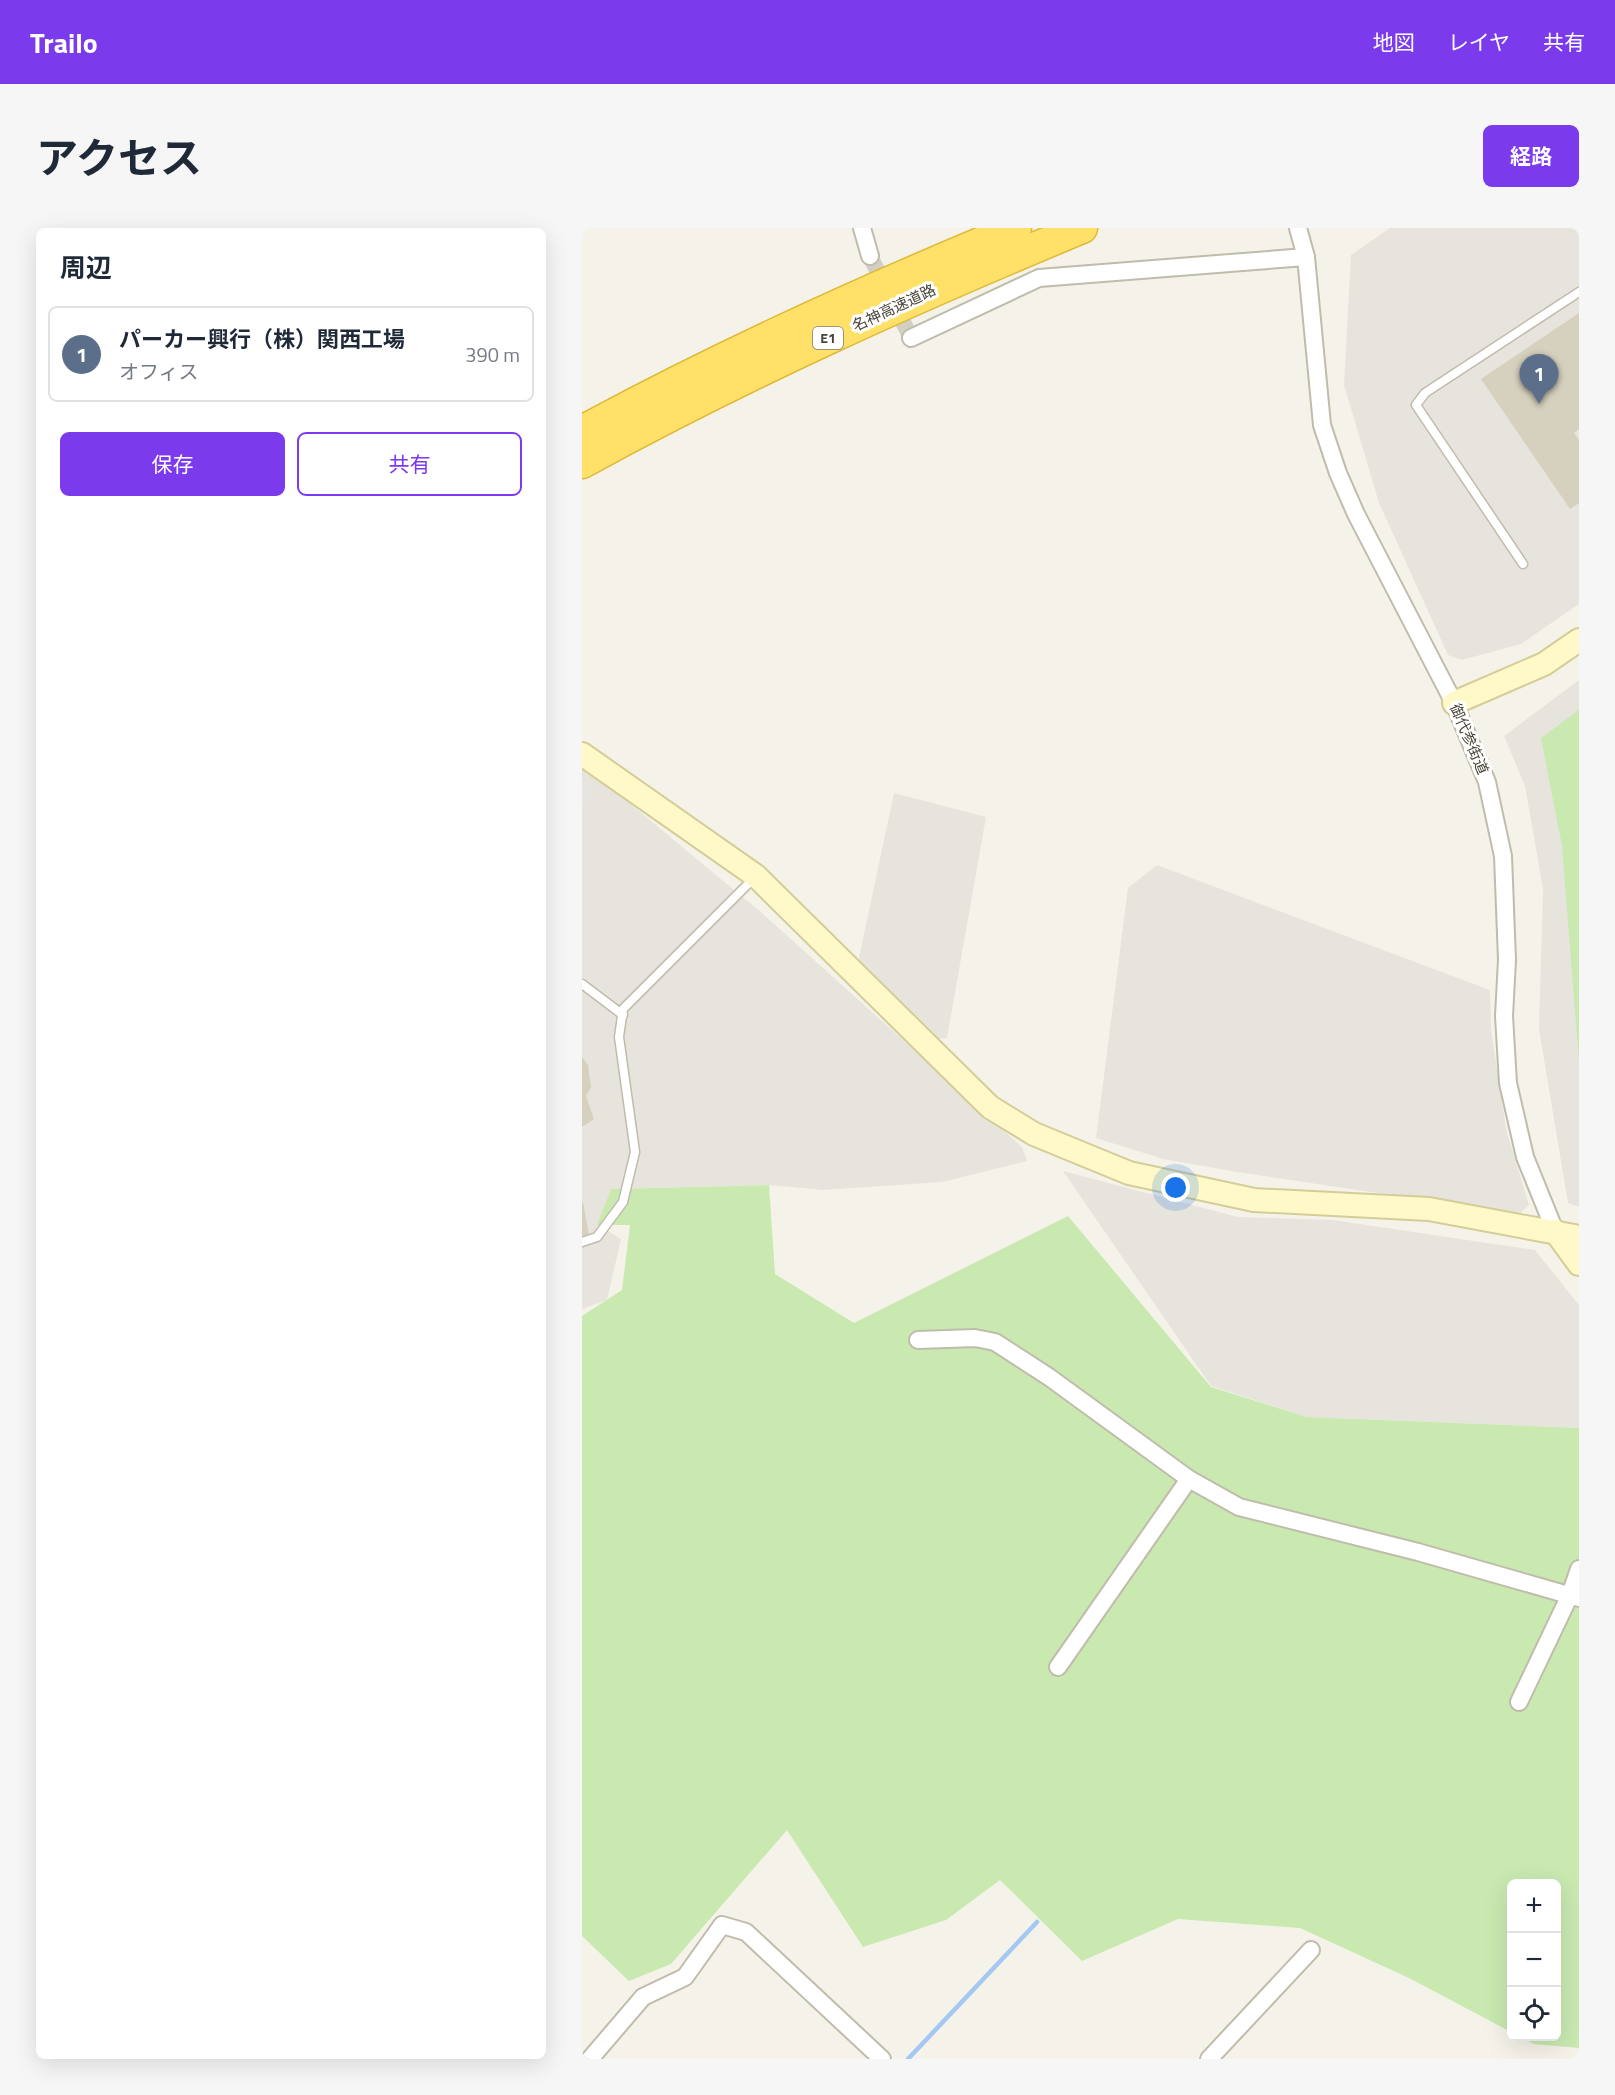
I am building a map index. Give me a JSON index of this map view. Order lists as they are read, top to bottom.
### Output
{
  "streets": {
    "highway": ["名神高速道路", "E1"],
    "street": ["御代参街道"]
  },
  "page": {
    "header": "Trailo",
    "nav": ["地図", "レイヤ", "共有"],
    "title": "アクセス",
    "buttons": [
      "経路",
      ["保存", "共有"]
    ],
    "heading": "周辺",
    "list": [
      {
        "mark": "1",
        "name": "パーカー興行（株）関西工場",
        "note": "オフィス",
        "value": "390 m"
      }
    ],
    "pins": "1",
    "map_buttons": ["+", "−"]
  }
}
